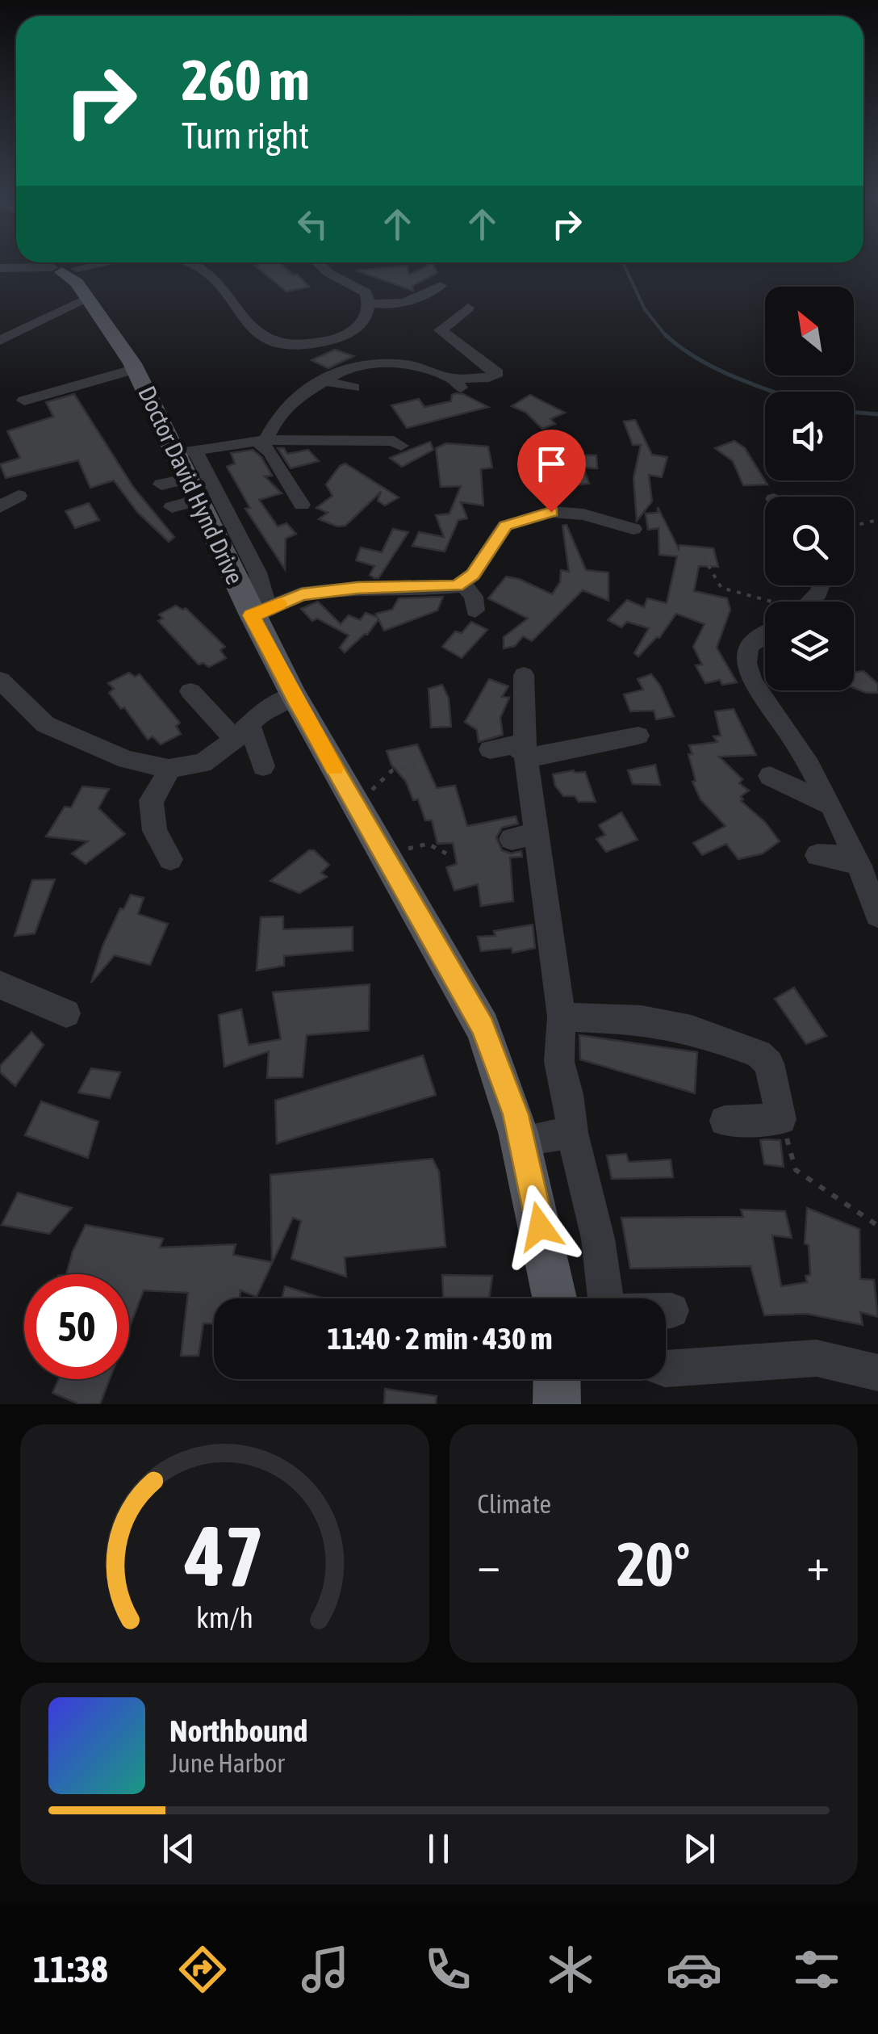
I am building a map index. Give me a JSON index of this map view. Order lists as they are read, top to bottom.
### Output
{
  "streets": {
    "main road": ["Doctor David Hynd Drive"]
  },
  "north": "top left",
  "page": {
    "turn": ["260 m", "Turn right"],
    "limit": "50",
    "trip": "11:40 · 2 min · 430 m",
    "tile": "Climate",
    "heat": ["−", "20°", "+"],
    "song": ["Northbound", "June Harbor"],
    "tabs": "11:38",
    "gauge": ["47", "km/h"]
  }
}
